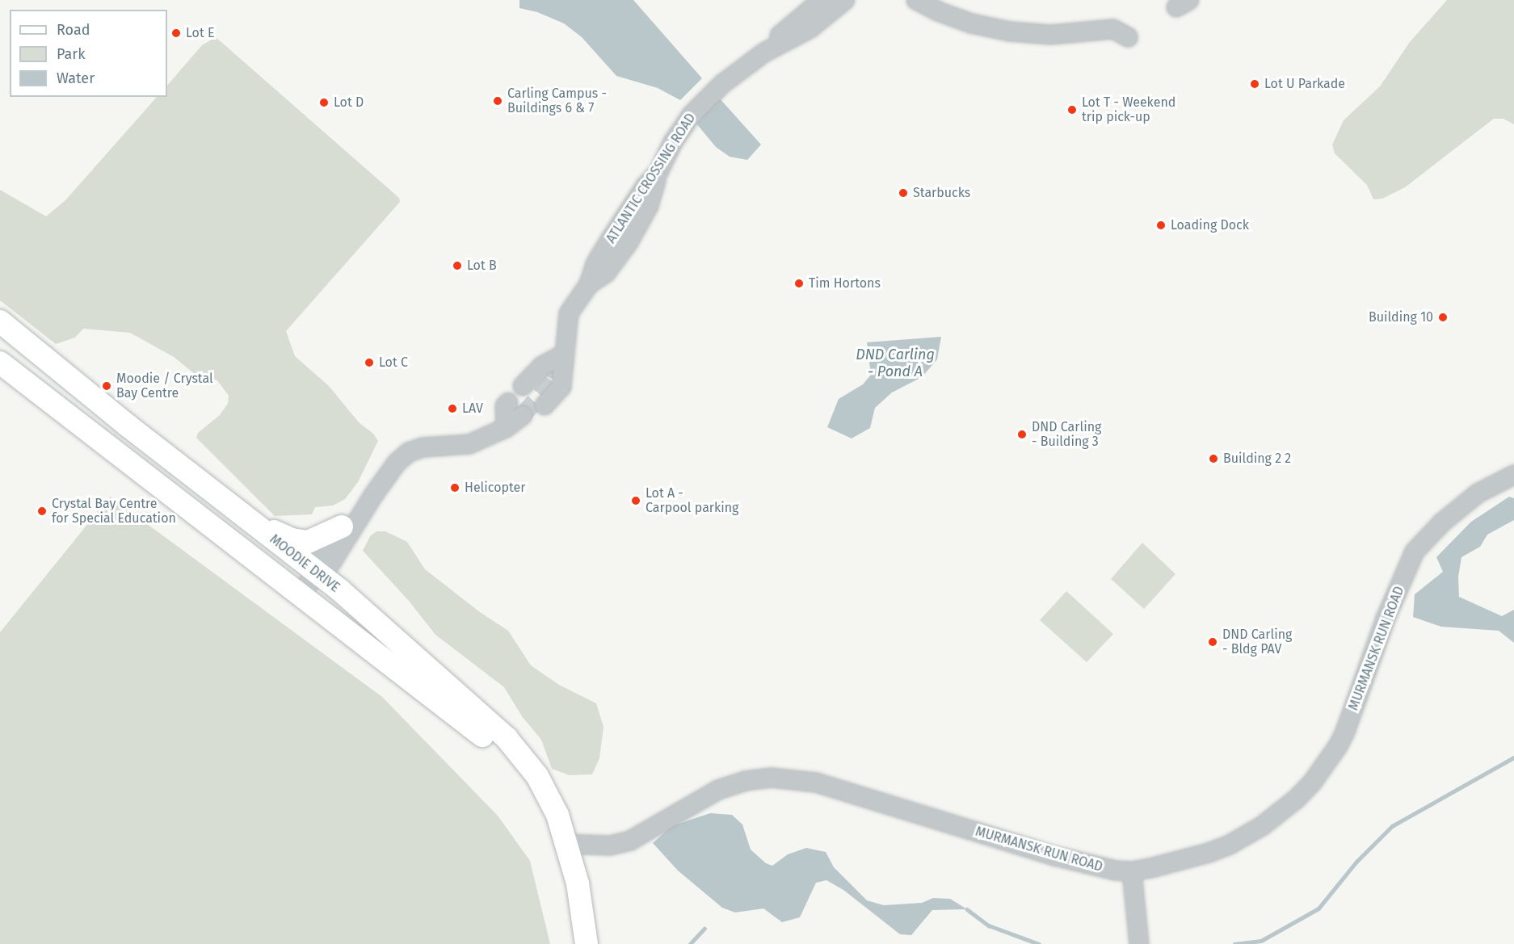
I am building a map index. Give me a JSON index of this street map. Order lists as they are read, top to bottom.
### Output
{
  "streets": {
    "main road": ["MOODIE DRIVE"],
    "street": ["ATLANTIC CROSSING ROAD", "MURMANSK RUN ROAD"]
  },
  "crossings": [
    ["MOODIE DRIVE", "MURMANSK RUN ROAD"]
  ],
  "water": ["DND Carling - Pond A"],
  "places": [
    "Lot E",
    "Lot U Parkade",
    "Carling Campus - Buildings 6 & 7",
    "Lot D",
    "Lot T - Weekend trip pick-up",
    "Starbucks",
    "Loading Dock",
    "Lot B",
    "Tim Hortons",
    "Building 10",
    "Lot C",
    "Moodie / Crystal Bay Centre",
    "LAV",
    "DND Carling - Building 3",
    "Building 2 2",
    "Helicopter",
    "Lot A - Carpool parking",
    "Crystal Bay Centre for Special Education",
    "DND Carling - Bldg PAV"
  ],
  "legend": ["Road", "Park", "Water"]
}
